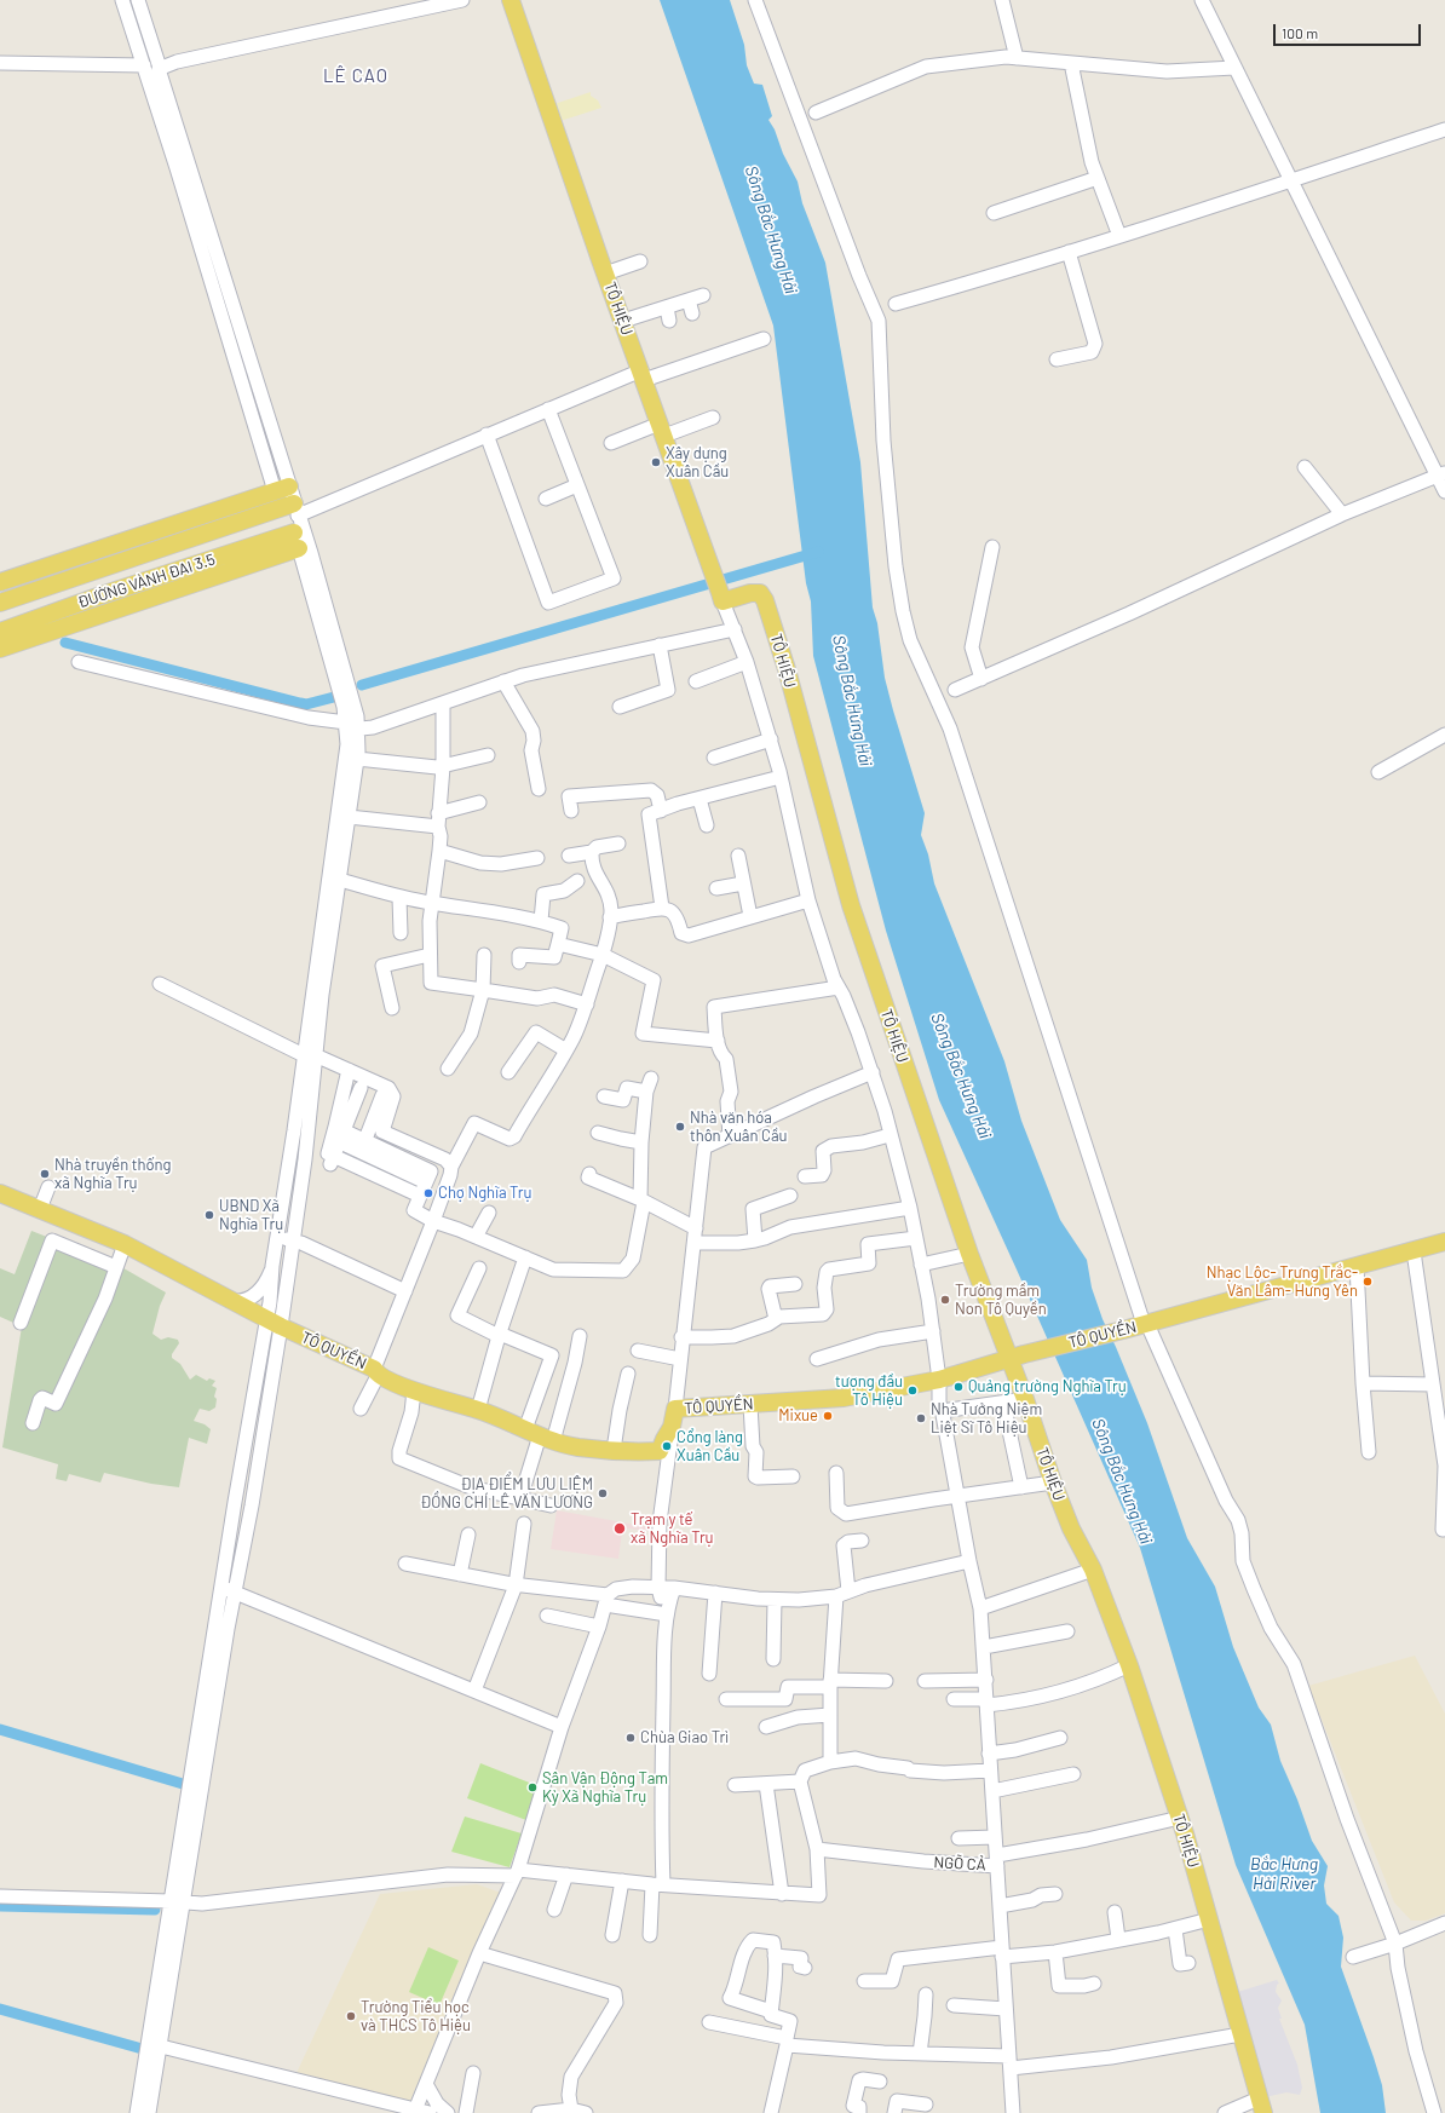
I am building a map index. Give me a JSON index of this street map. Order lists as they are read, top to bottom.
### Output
{
  "streets": {
    "main road": ["TÔ HIỆU", "ĐƯỜNG VÀNH ĐAI 3.5", "TÔ QUYỀN"],
    "street": ["NGÕ CẢ"]
  },
  "crossings": [
    ["TÔ HIỆU", "TÔ QUYỀN"],
    ["TÔ HIỆU", "NGÕ CẢ"]
  ],
  "districts": ["LÊ CAO"],
  "water": ["Sông Bắc Hưng Hải", "Bắc Hưng Hải River"],
  "places": [
    "Xây dựng Xuân Cầu",
    "Nhà văn hóa thôn Xuân Cầu",
    "Nhà truyền thống xã Nghĩa Trụ",
    "Chợ Nghĩa Trụ",
    "UBND Xã Nghĩa Trụ",
    "Nhạc Lộc- Trưng Trắc- Văn Lâm- Hưng Yên",
    "Trường mầm Non Tô Quyền",
    "Quảng trường Nghĩa Trụ",
    "tượng đầu Tô Hiệu",
    "Mixue",
    "Nhà Tưởng Niệm Liệt Sĩ Tô Hiệu",
    "Cổng làng Xuân Cầu",
    "ĐỊA ĐIỂM LƯU LIỆM ĐỒNG CHÍ LÊ VĂN LƯƠNG",
    "Trạm y tế xã Nghĩa Trụ",
    "Chùa Giao Trì",
    "Sân Vận Động Tam Kỳ Xã Nghĩa Trụ",
    "Trường Tiểu học và THCS Tô Hiệu"
  ],
  "scale_bar": "100 m"
}
